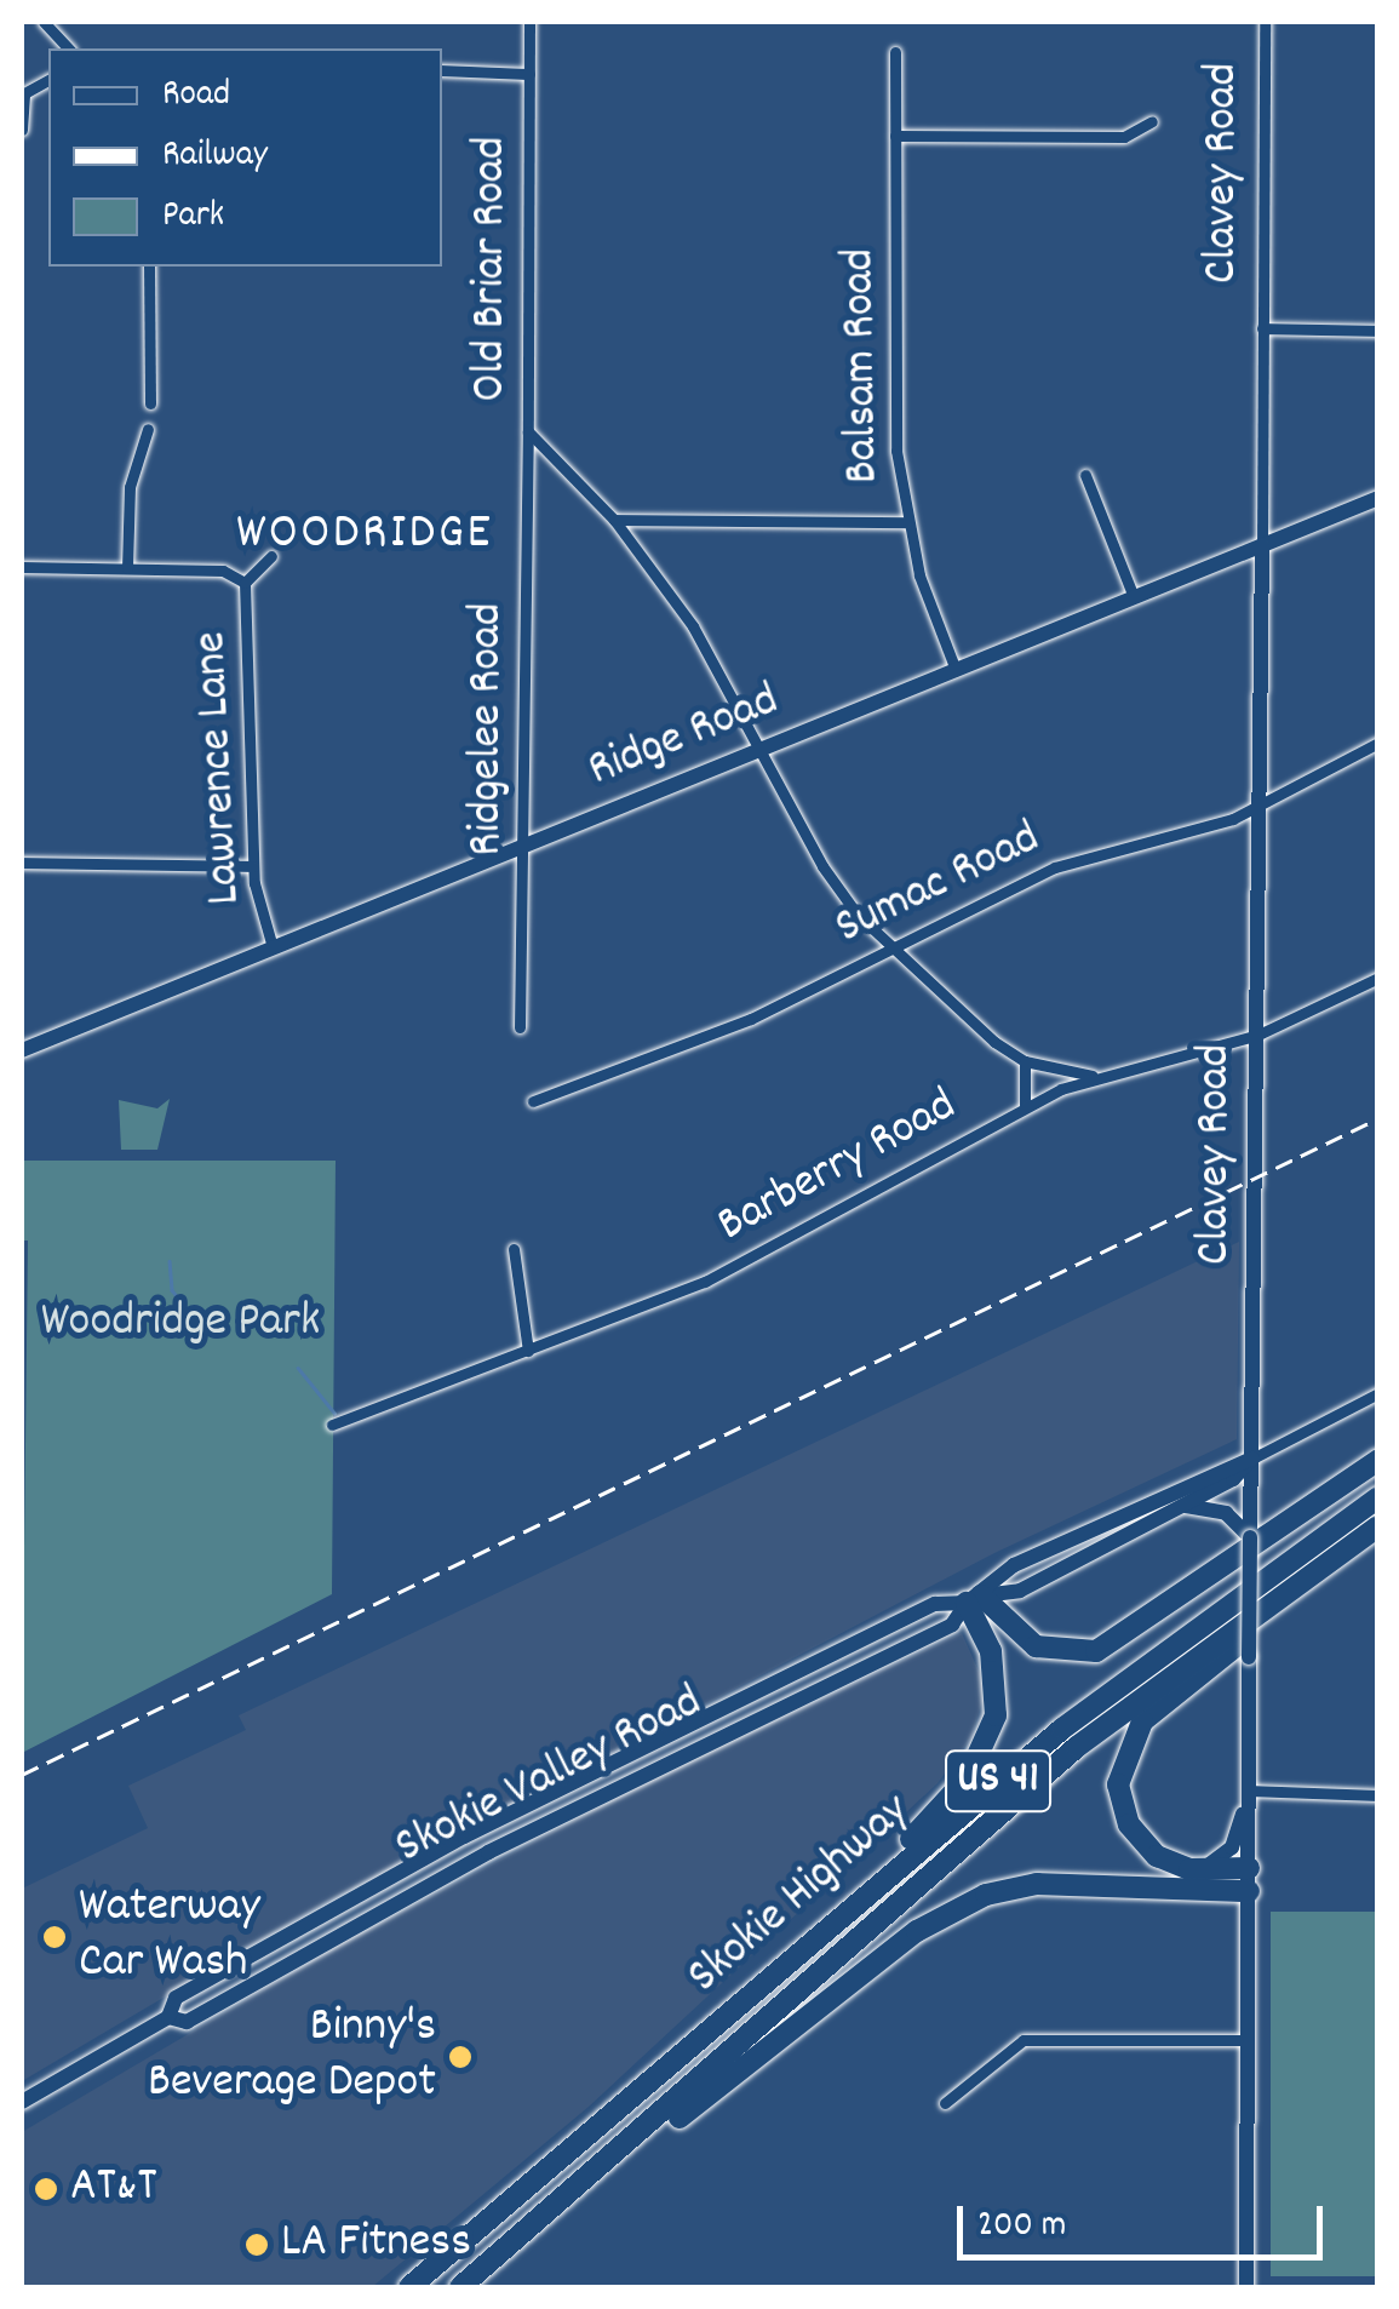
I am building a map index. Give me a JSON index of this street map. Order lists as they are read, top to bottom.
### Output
{
  "streets": {
    "highway": ["US 41", "Skokie Highway"],
    "main road": ["Clavey Road", "Ridge Road", "Skokie Valley Road"],
    "street": [
      "Old Briar Road",
      "Balsam Road",
      "Ridgelee Road",
      "Lawrence Lane",
      "Sumac Road",
      "Barberry Road"
    ]
  },
  "crossings": [
    ["Clavey Road", "Ridge Road"],
    ["Clavey Road", "Sumac Road"],
    ["Clavey Road", "Barberry Road"],
    ["Clavey Road", "Skokie Valley Road"],
    ["Old Briar Road", "Ridgelee Road"],
    ["Old Briar Road", "Ridge Road"],
    ["Old Briar Road", "Sumac Road"],
    ["Old Briar Road", "Barberry Road"],
    ["Balsam Road", "Ridge Road"],
    ["Ridgelee Road", "Ridge Road"],
    ["Ridge Road", "Lawrence Lane"]
  ],
  "districts": ["WOODRIDGE"],
  "parks": ["Woodridge Park"],
  "places": [
    "Waterway Car Wash",
    "Binny's Beverage Depot",
    "AT&T",
    "LA Fitness"
  ],
  "legend": ["Road", "Railway", "Park"],
  "scale_bar": "200 m"
}
